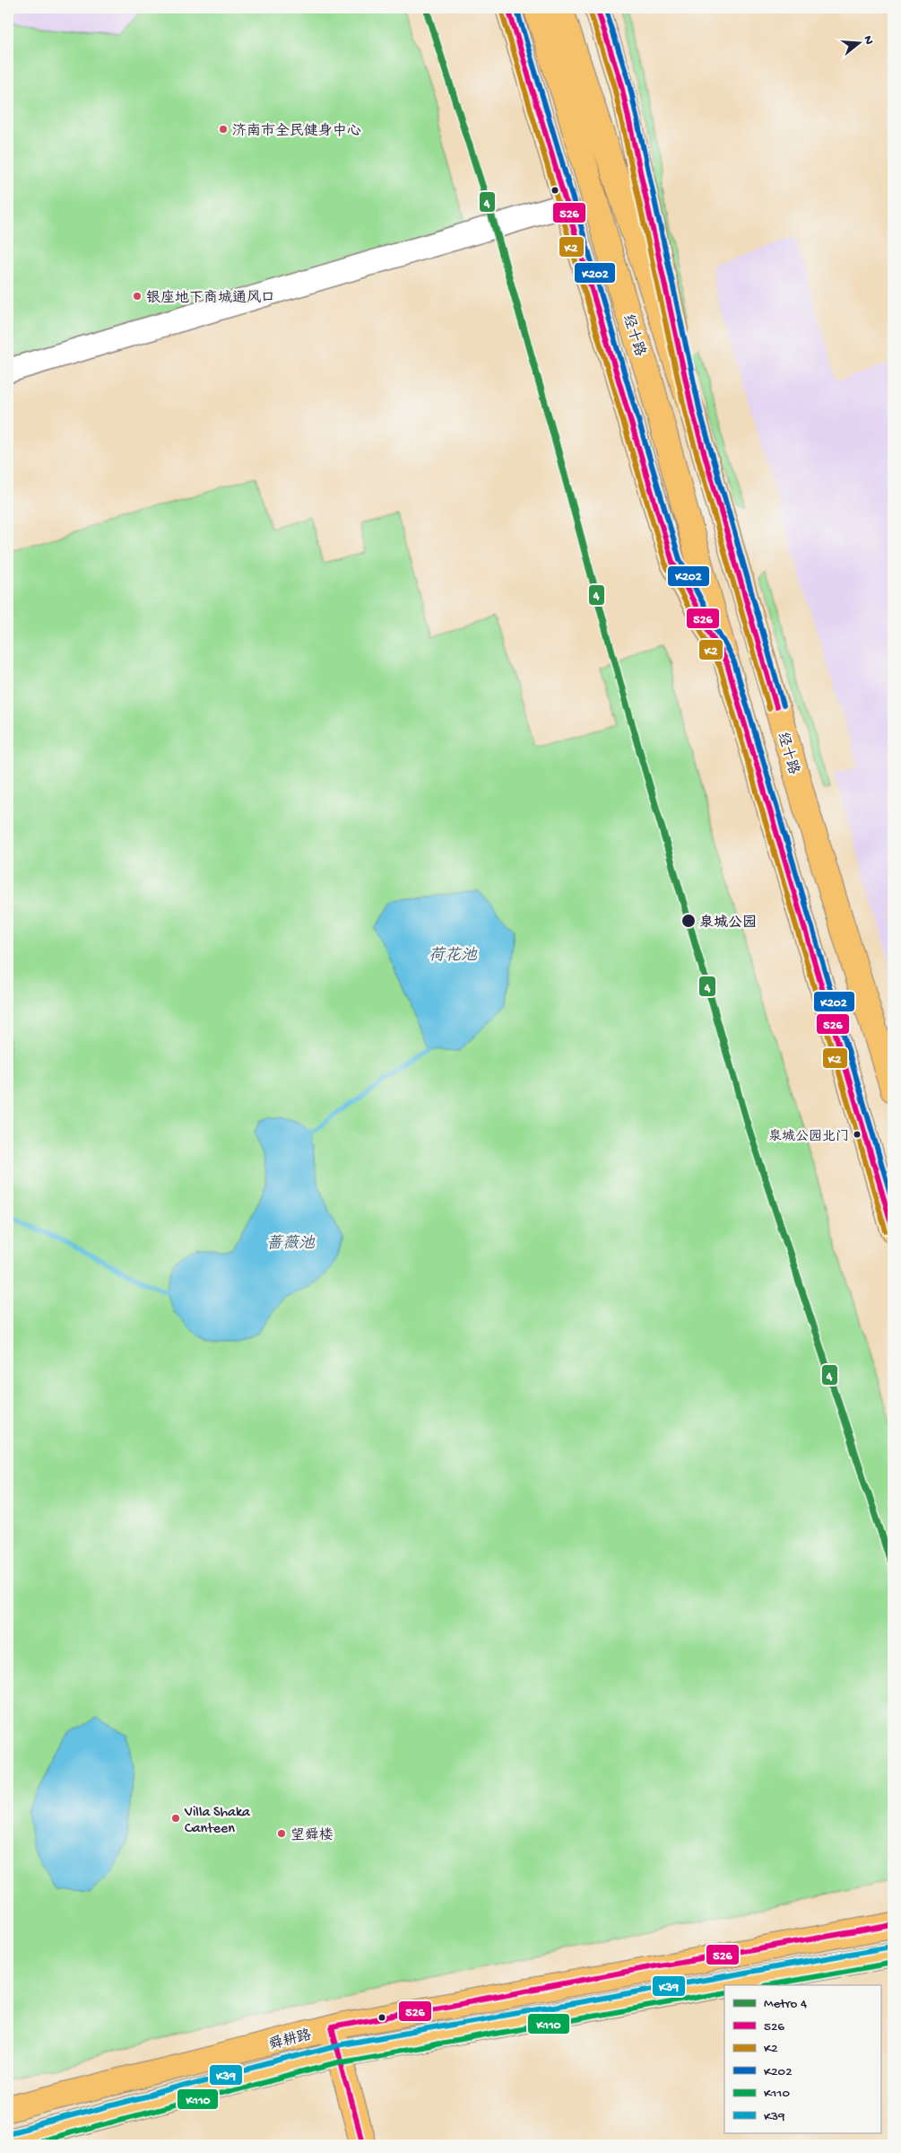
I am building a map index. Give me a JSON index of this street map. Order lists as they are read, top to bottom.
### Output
{
  "streets": {
    "main road": ["经十路", "舜耕路"]
  },
  "water": ["荷花池", "蔷薇池"],
  "places": [
    "济南市全民健身中心",
    "银座地下商城通风口",
    "泉城公园",
    "泉城公园北门",
    "Villa Shaka Canteen",
    "望舜楼"
  ],
  "lines": [
    "metro line 4",
    "transit line 526",
    "transit line K202",
    "transit line K2",
    "transit line K39",
    "transit line K110"
  ],
  "legend": [
    "Metro 4",
    "526",
    "K2",
    "K202",
    "K110",
    "K39"
  ],
  "north": "right"
}
